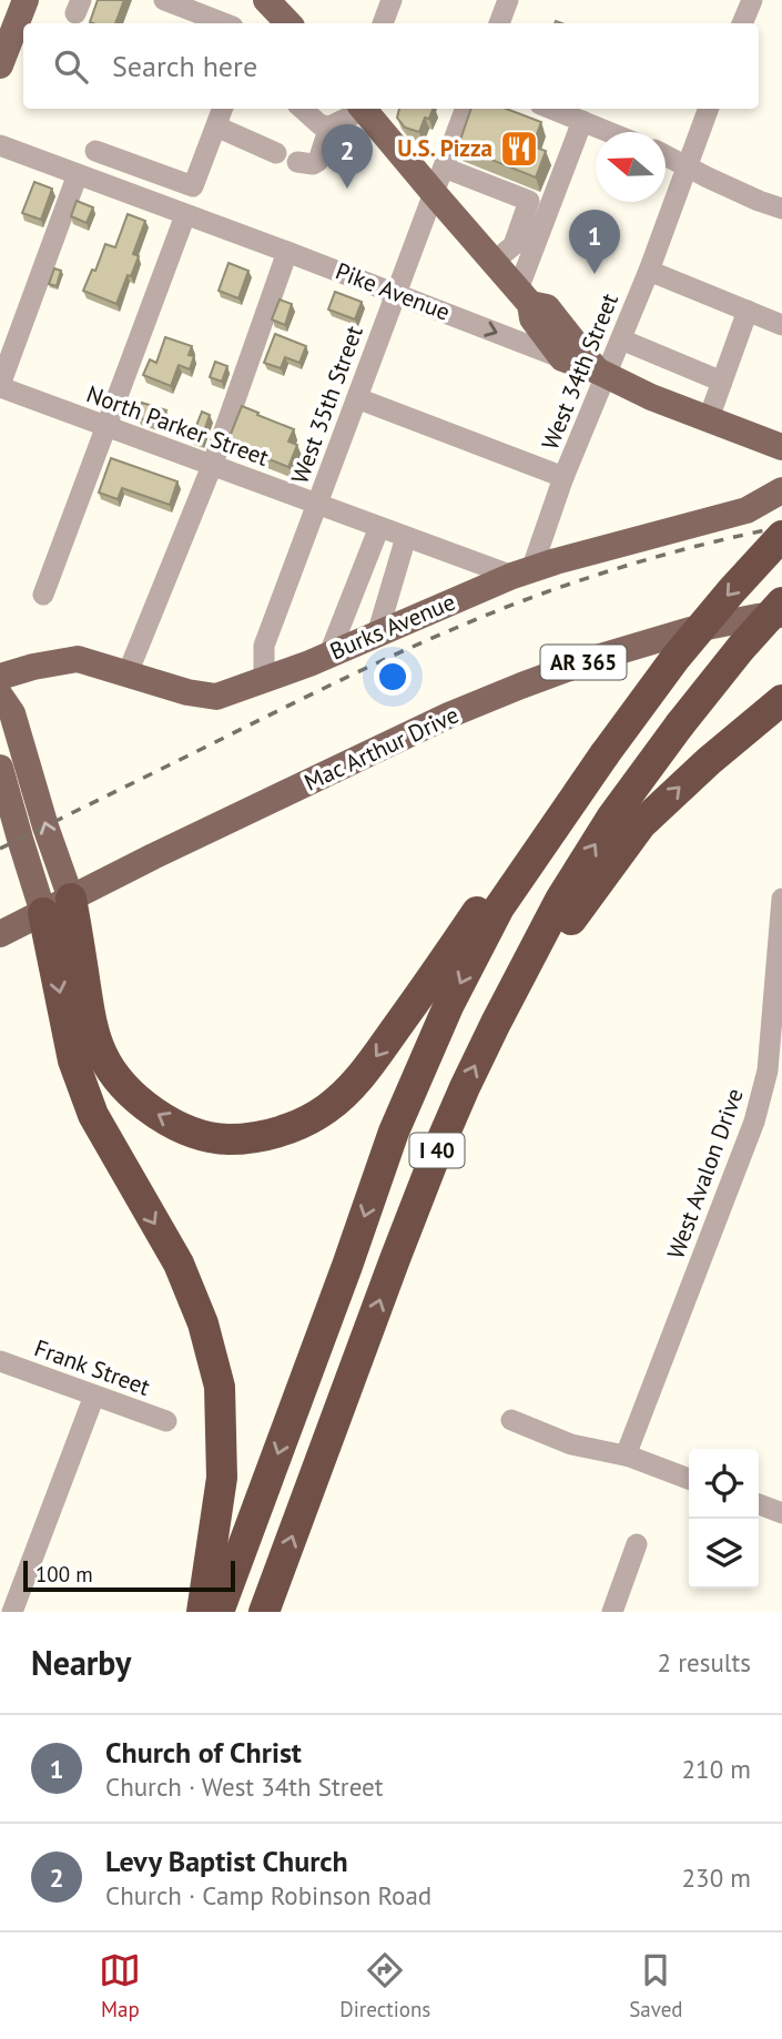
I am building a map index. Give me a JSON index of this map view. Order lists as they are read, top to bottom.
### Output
{
  "streets": {
    "highway": ["I 40"],
    "main road": [
      "Pike Avenue",
      "Burks Avenue",
      "AR 365",
      "Mac Arthur Drive"
    ],
    "street": [
      "West 34th Street",
      "West 35th Street",
      "North Parker Street",
      "West Avalon Drive",
      "Frank Street"
    ]
  },
  "crossings": [
    ["Pike Avenue", "West 34th Street"],
    ["Pike Avenue", "West 35th Street"],
    ["West 34th Street", "North Parker Street"],
    ["West 34th Street", "Burks Avenue"],
    ["West 35th Street", "North Parker Street"],
    ["West 35th Street", "Burks Avenue"],
    ["North Parker Street", "Burks Avenue"]
  ],
  "places": {
    "restaurant": ["U.S. Pizza"]
  },
  "scale_bar": "100 m",
  "north": "left",
  "page": {
    "search": "Search here",
    "pins": ["2", "1"],
    "scale": "100 m",
    "heading": ["Nearby", "2 results"],
    "list": [
      {
        "mark": "1",
        "name": "Church of Christ",
        "note": "Church · West 34th Street",
        "value": "210 m"
      },
      {
        "mark": "2",
        "name": "Levy Baptist Church",
        "note": "Church · Camp Robinson Road",
        "value": "230 m"
      }
    ],
    "nav": ["Map", "Directions", "Saved"]
  }
}
